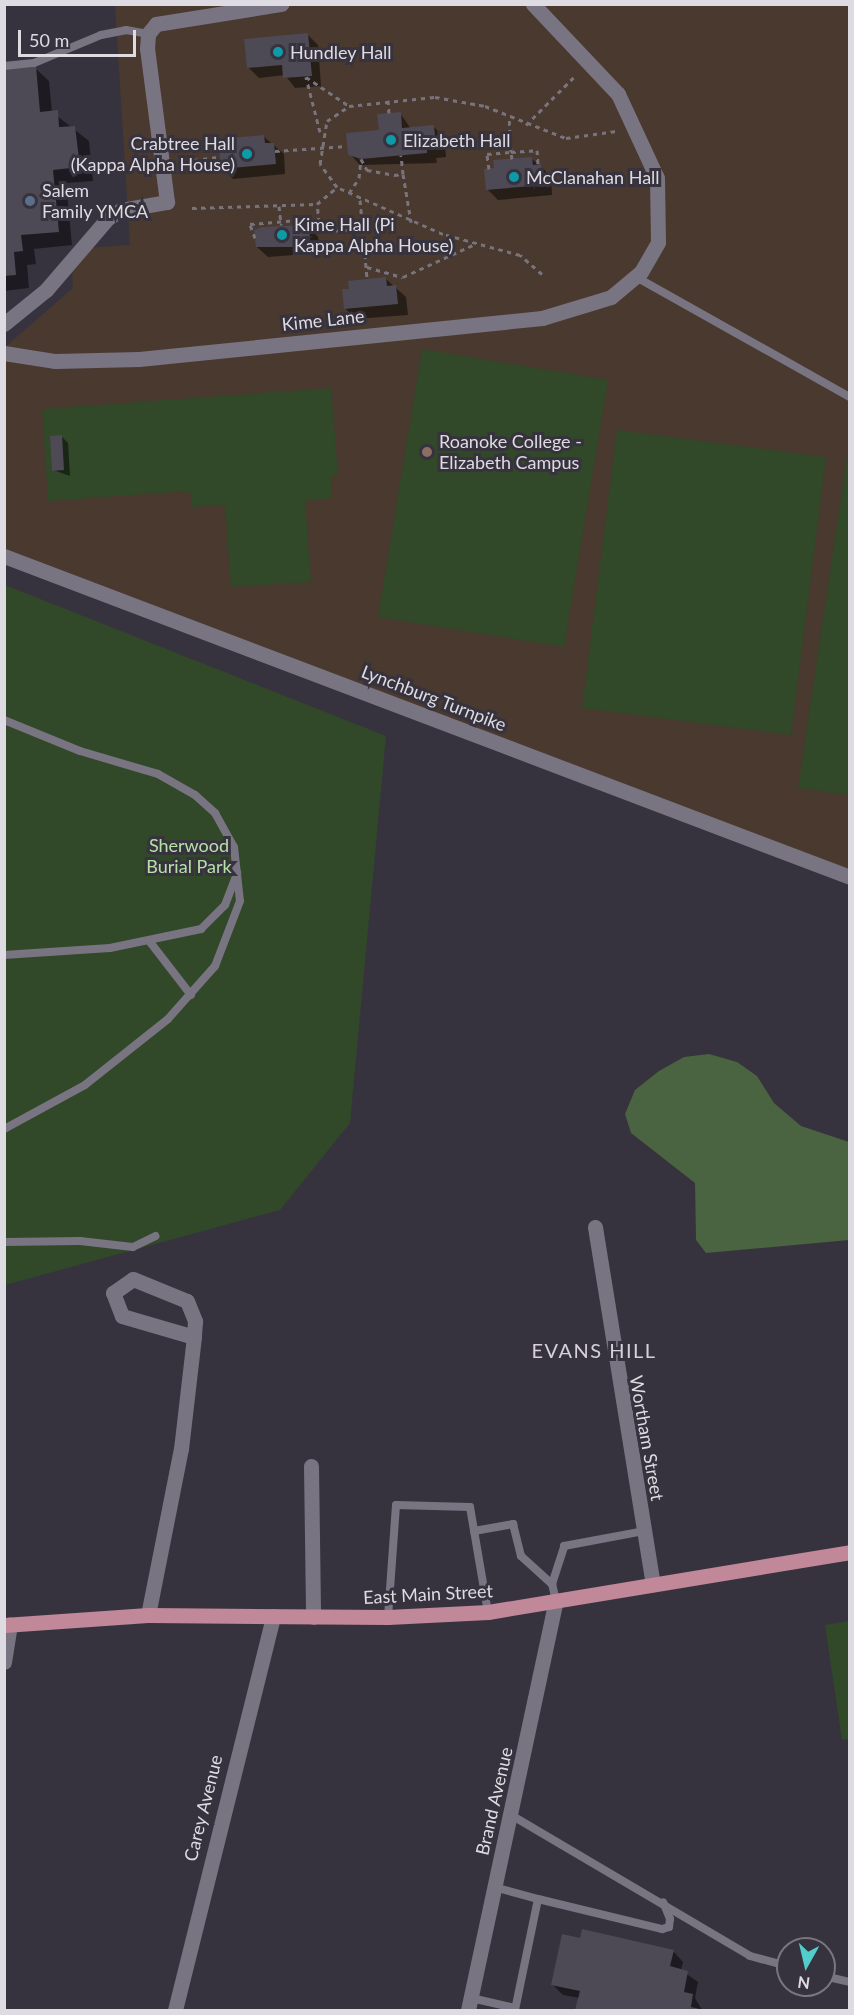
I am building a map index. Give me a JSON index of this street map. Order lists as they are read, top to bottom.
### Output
{
  "streets": {
    "main road": ["East Main Street"],
    "street": [
      "Kime Lane",
      "Lynchburg Turnpike",
      "Wortham Street",
      "Brand Avenue",
      "Carey Avenue"
    ]
  },
  "crossings": [
    ["Wortham Street", "East Main Street"],
    ["East Main Street", "Brand Avenue"],
    ["East Main Street", "Carey Avenue"]
  ],
  "districts": ["EVANS HILL"],
  "parks": ["Sherwood Burial Park"],
  "places": [
    "Hundley Hall",
    "Elizabeth Hall",
    "Crabtree Hall (Kappa Alpha House)",
    "McClanahan Hall",
    "Salem Family YMCA",
    "Kime Hall (Pi Kappa Alpha House)",
    "Roanoke College - Elizabeth Campus"
  ],
  "scale_bar": "50 m",
  "north": "bottom"
}
